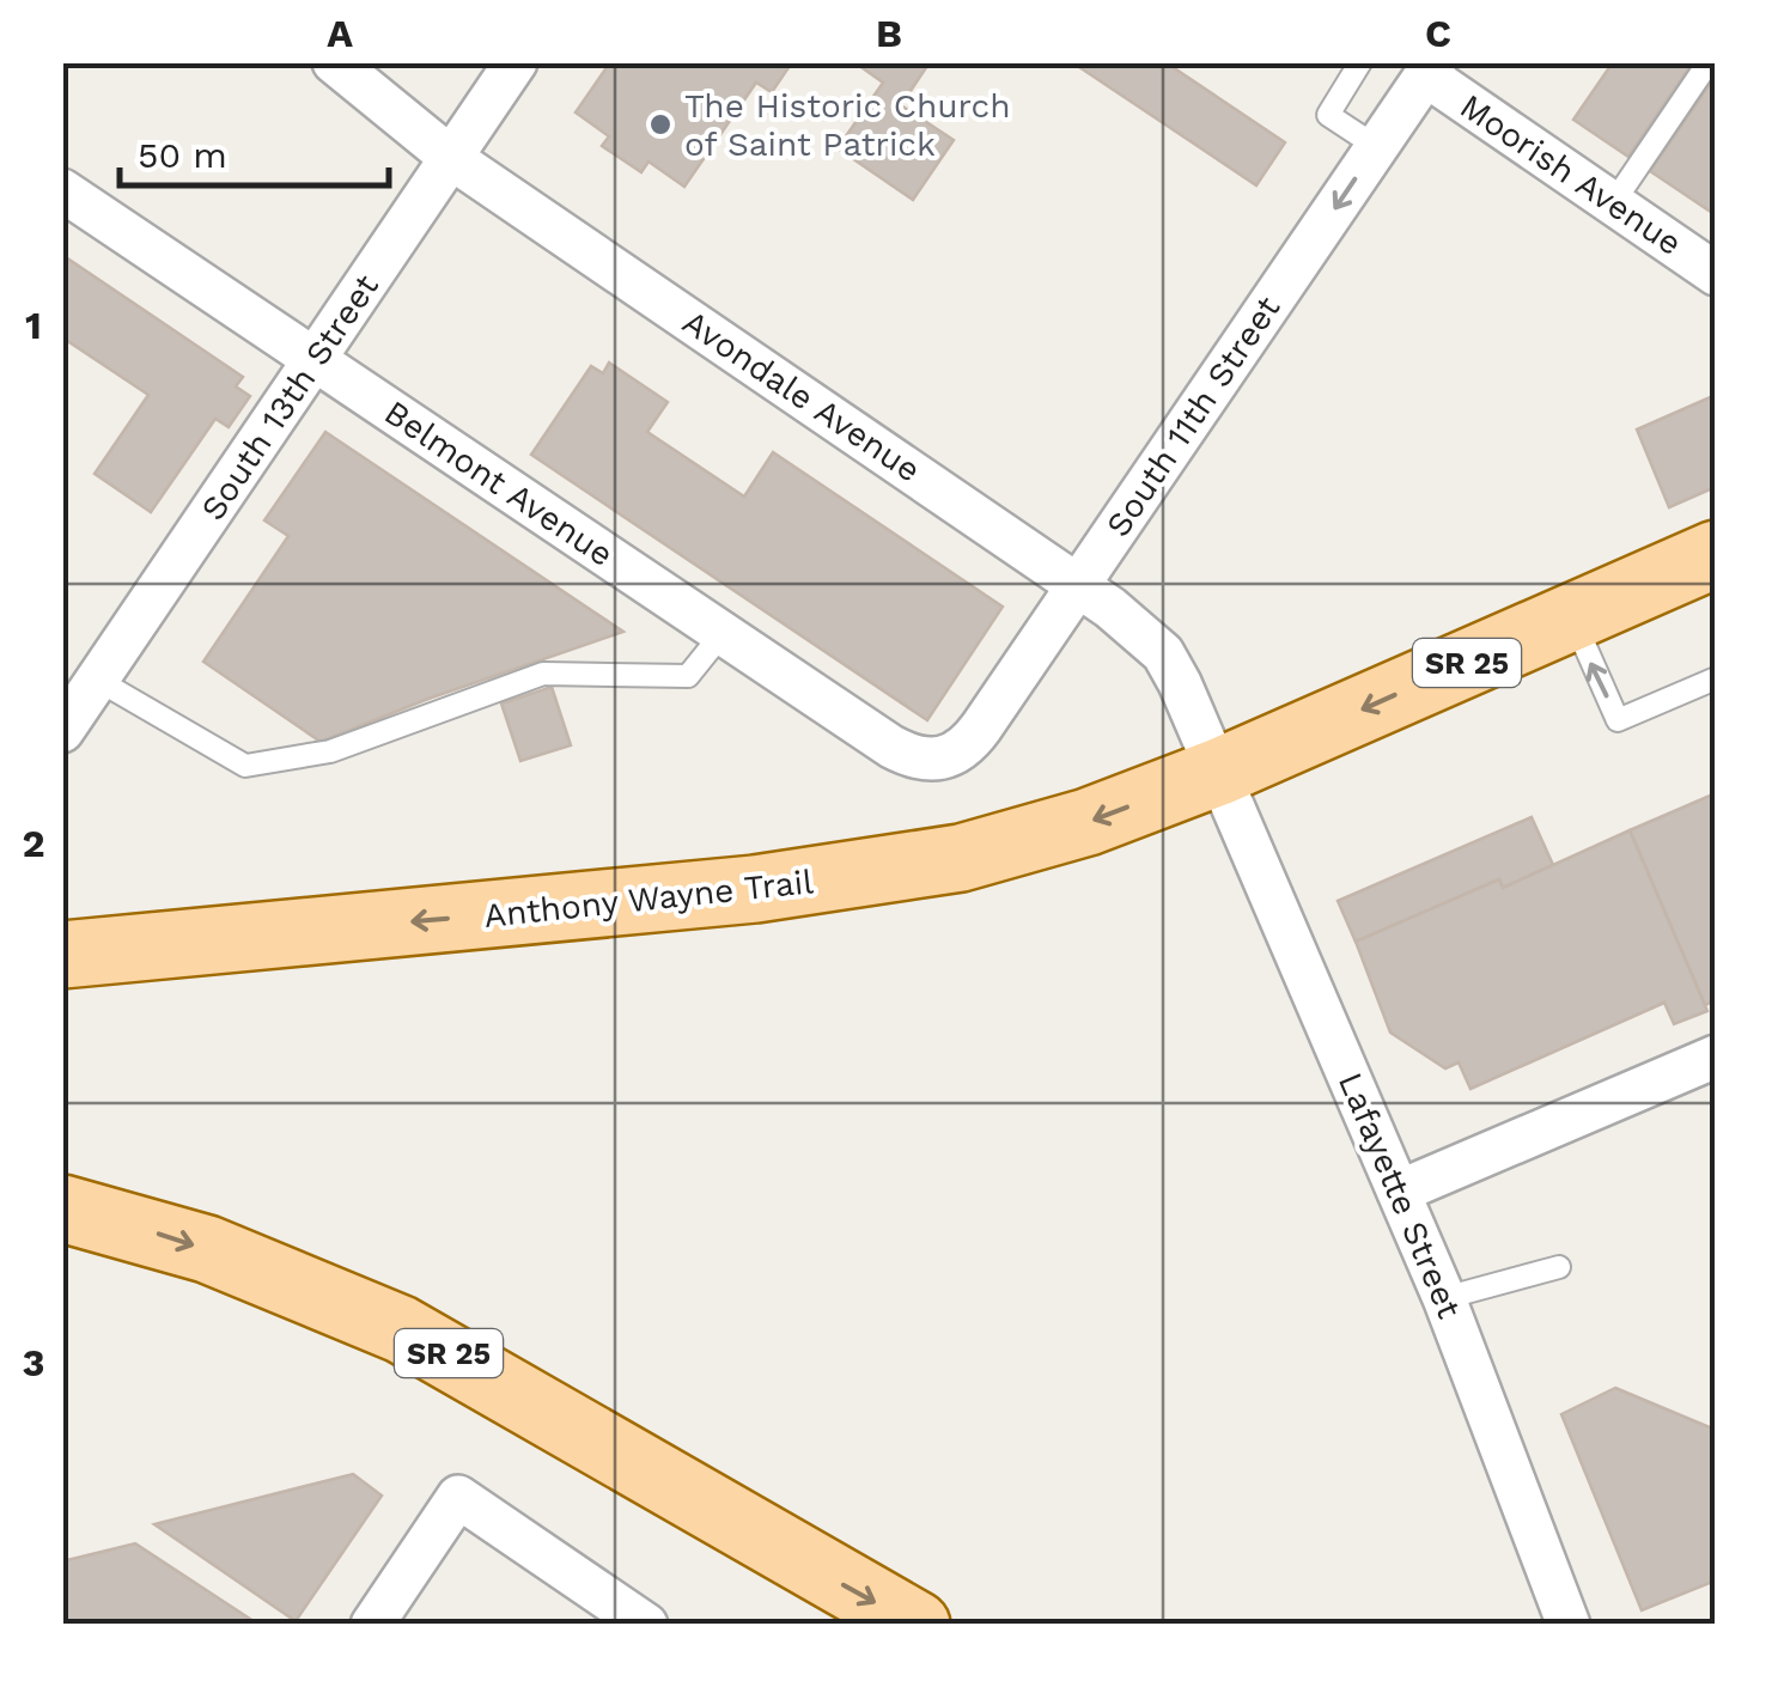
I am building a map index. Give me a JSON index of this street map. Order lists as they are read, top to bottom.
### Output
{
  "streets": {
    "main road": ["SR 25", "Anthony Wayne Trail"],
    "street": [
      "Moorish Avenue",
      "Avondale Avenue",
      "South 13th Street",
      "South 11th Street",
      "Belmont Avenue",
      "Lafayette Street"
    ]
  },
  "crossings": [
    ["Moorish Avenue", "South 11th Street"],
    ["Avondale Avenue", "South 13th Street"],
    ["Avondale Avenue", "South 11th Street"],
    ["Avondale Avenue", "SR 25"],
    ["Avondale Avenue", "Anthony Wayne Trail"],
    ["Avondale Avenue", "Lafayette Street"],
    ["South 13th Street", "Belmont Avenue"],
    ["South 11th Street", "Belmont Avenue"],
    ["SR 25", "Anthony Wayne Trail"],
    ["SR 25", "Lafayette Street"],
    ["Anthony Wayne Trail", "Lafayette Street"]
  ],
  "one_way": ["South 11th Street", "Anthony Wayne Trail"],
  "places": ["The Historic Church of Saint Patrick"],
  "scale_bar": "50 m",
  "grid": {
    "columns": ["A", "B", "C"],
    "rows": ["1", "2", "3"]
  }
}
